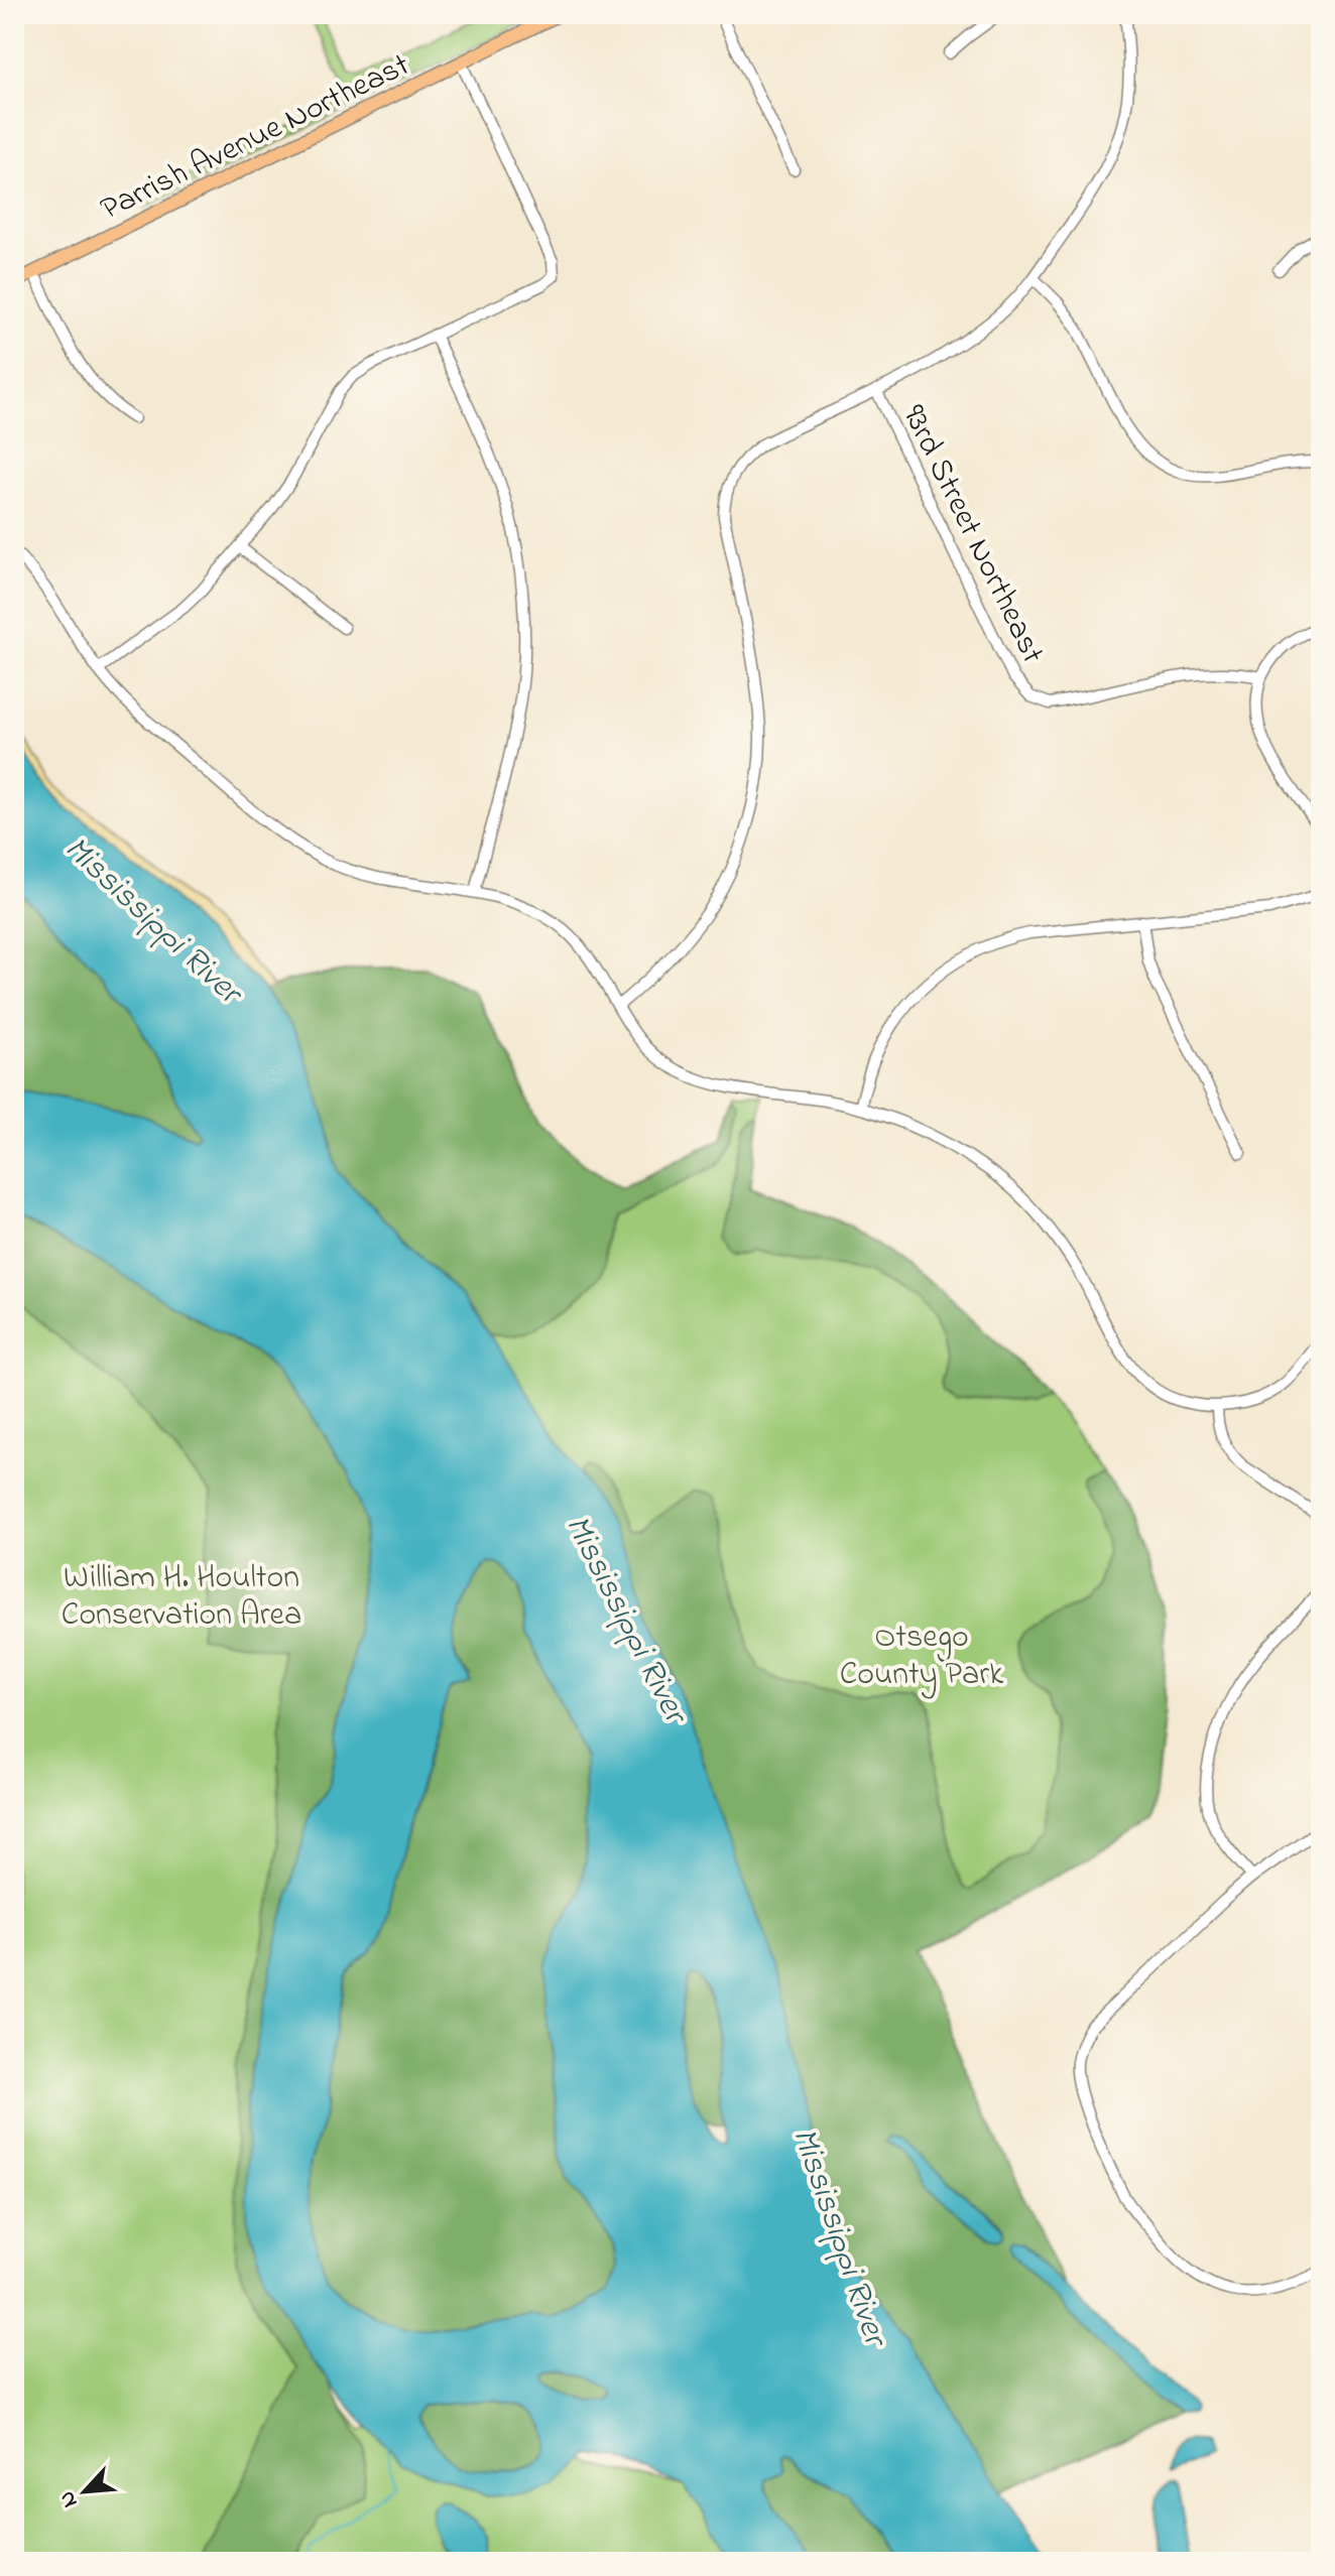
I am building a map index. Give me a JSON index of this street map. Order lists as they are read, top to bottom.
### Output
{
  "streets": {
    "main road": ["Parrish Avenue Northeast"],
    "street": ["93rd Street Northeast"]
  },
  "water": ["Mississippi River"],
  "parks": ["William H. Houlton Conservation Area", "Otsego County Park"],
  "north": "bottom left"
}
